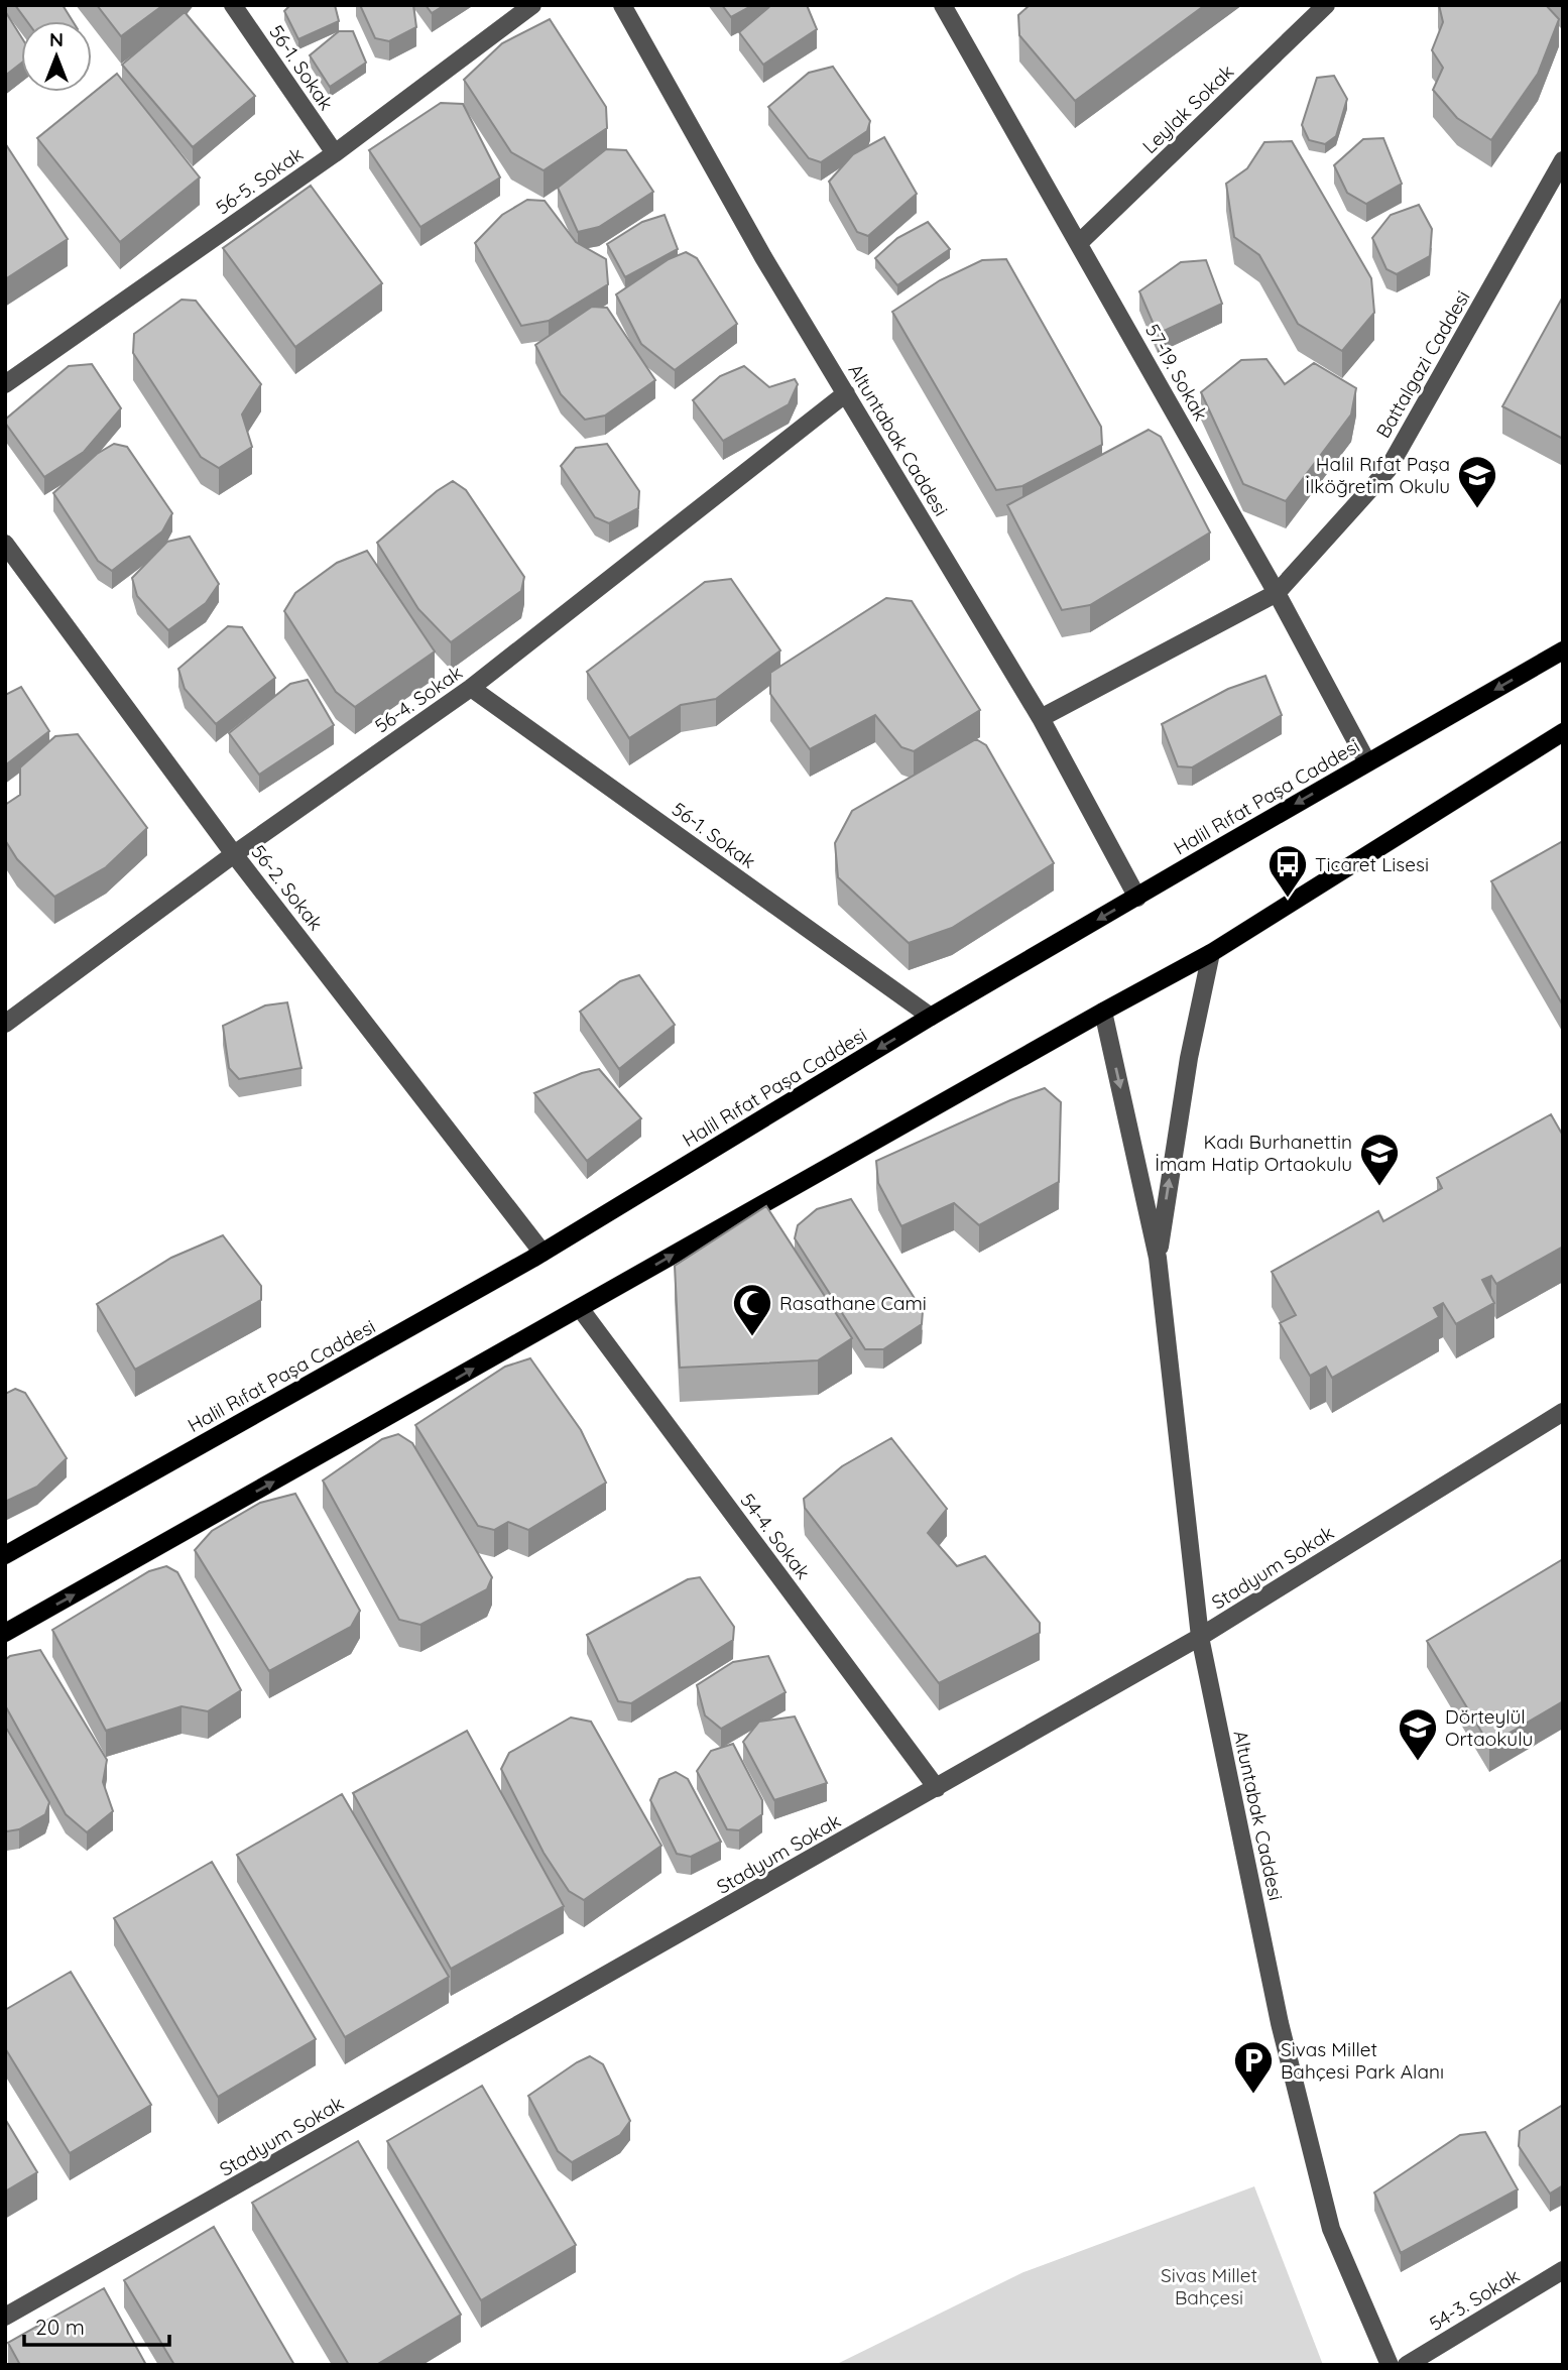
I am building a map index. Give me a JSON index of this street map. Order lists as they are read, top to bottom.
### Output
{
  "streets": {
    "main road": ["Halil Rıfat Paşa Caddesi"],
    "street": [
      "56-1. Sokak",
      "Leylak Sokak",
      "56-5. Sokak",
      "Battalgazi Caddesi",
      "57-19. Sokak",
      "Altuntabak Caddesi",
      "56-4. Sokak",
      "56-2. Sokak",
      "54-4. Sokak",
      "Stadyum Sokak",
      "54-3. Sokak"
    ]
  },
  "crossings": [
    ["56-1. Sokak", "56-5. Sokak"],
    ["56-1. Sokak", "56-4. Sokak"],
    ["56-1. Sokak", "Halil Rıfat Paşa Caddesi"],
    ["Leylak Sokak", "57-19. Sokak"],
    ["Battalgazi Caddesi", "57-19. Sokak"],
    ["Battalgazi Caddesi", "Altuntabak Caddesi"],
    ["57-19. Sokak", "Halil Rıfat Paşa Caddesi"],
    ["Altuntabak Caddesi", "56-4. Sokak"],
    ["Altuntabak Caddesi", "Halil Rıfat Paşa Caddesi"],
    ["Altuntabak Caddesi", "Stadyum Sokak"],
    ["56-4. Sokak", "56-2. Sokak"],
    ["Halil Rıfat Paşa Caddesi", "56-2. Sokak"],
    ["54-4. Sokak", "Stadyum Sokak"]
  ],
  "parks": ["Sivas Millet Bahçesi"],
  "places": {
    "school or university": ["Halil Rıfat Paşa İlköğretim Okulu", "Kadı Burhanettin İmam Hatip Ortaokulu", "Dörteylül Ortaokulu"],
    "bus stop": ["Ticaret Lisesi"],
    "mosque": ["Rasathane Cami"],
    "parking": ["Sivas Millet Bahçesi Park Alanı"]
  },
  "scale_bar": "20 m",
  "north": "top"
}
